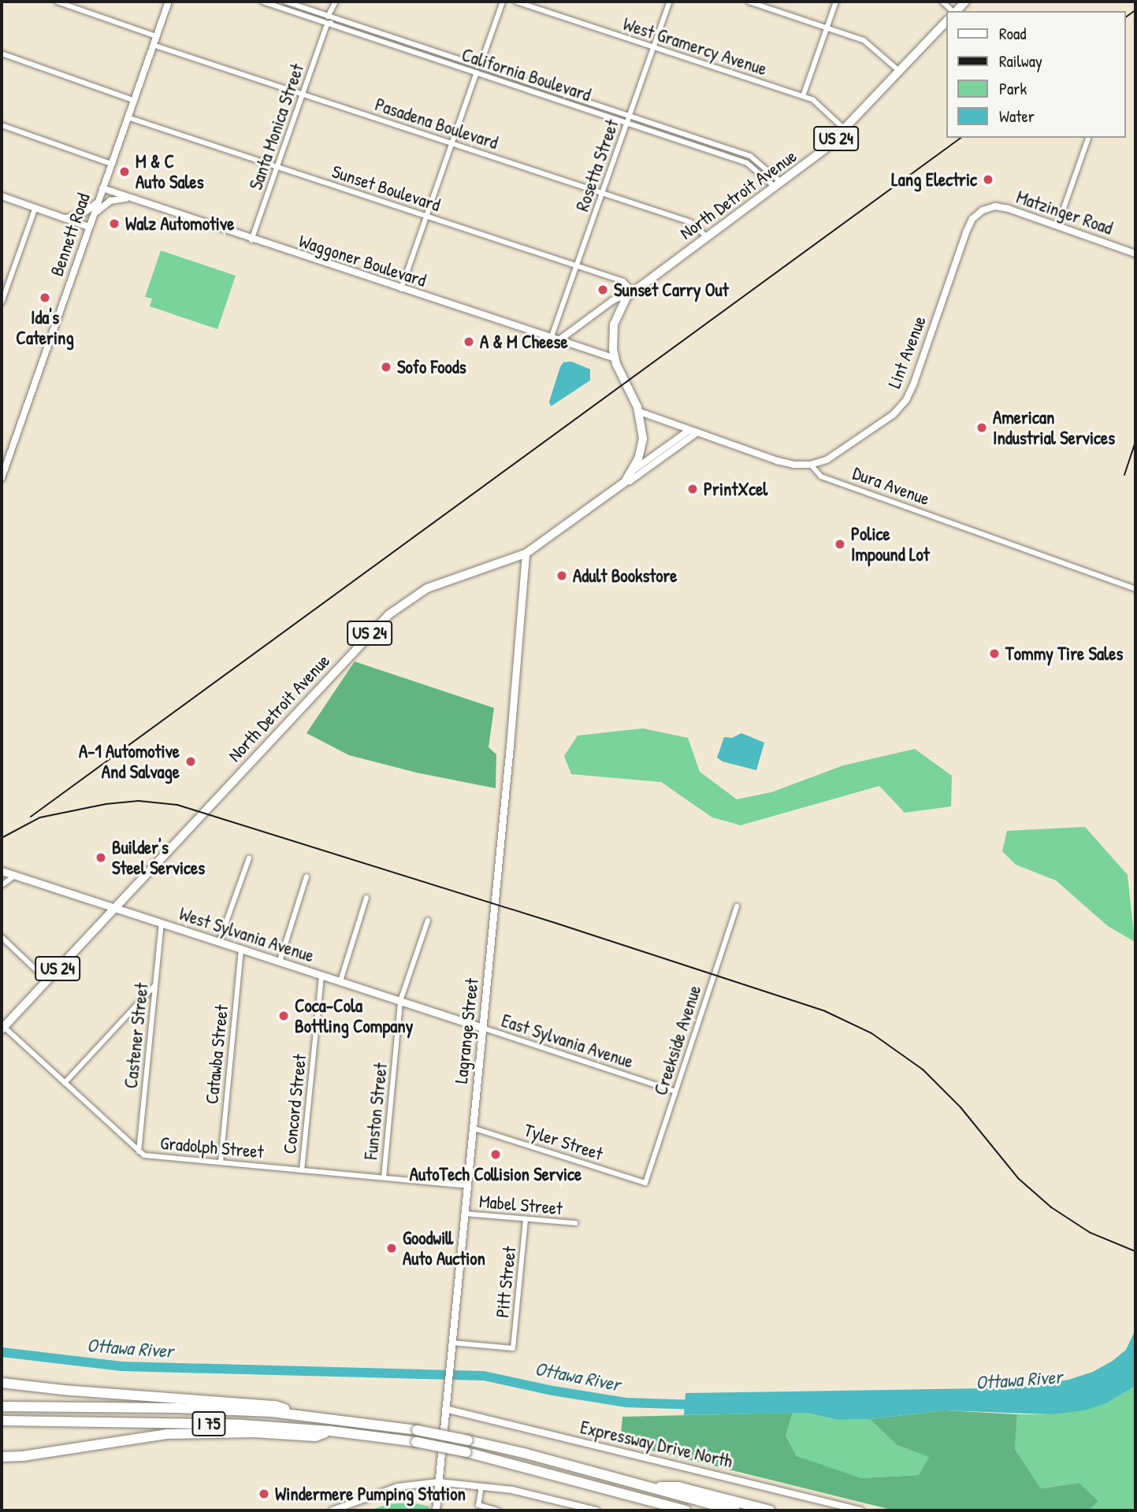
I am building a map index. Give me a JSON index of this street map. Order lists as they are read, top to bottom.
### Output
{
  "streets": {
    "highway": ["I 75"],
    "main road": [
      "US 24",
      "North Detroit Avenue",
      "West Sylvania Avenue",
      "Lagrange Street"
    ],
    "street": [
      "West Gramercy Avenue",
      "California Boulevard",
      "Pasadena Boulevard",
      "Santa Monica Street",
      "Rosetta Street",
      "Sunset Boulevard",
      "Matzinger Road",
      "Bennett Road",
      "Waggoner Boulevard",
      "Lint Avenue",
      "Dura Avenue",
      "Castener Street",
      "Creekside Avenue",
      "East Sylvania Avenue",
      "Catawba Street",
      "Concord Street",
      "Funston Street",
      "Tyler Street",
      "Gradolph Street",
      "Mabel Street",
      "Pitt Street",
      "Expressway Drive North"
    ]
  },
  "crossings": [
    ["West Gramercy Avenue", "Rosetta Street"],
    ["West Gramercy Avenue", "North Detroit Avenue"],
    ["California Boulevard", "Santa Monica Street"],
    ["California Boulevard", "Rosetta Street"],
    ["California Boulevard", "North Detroit Avenue"],
    ["Pasadena Boulevard", "Santa Monica Street"],
    ["Pasadena Boulevard", "Rosetta Street"],
    ["Pasadena Boulevard", "North Detroit Avenue"],
    ["Pasadena Boulevard", "Bennett Road"],
    ["Santa Monica Street", "Sunset Boulevard"],
    ["Santa Monica Street", "Waggoner Boulevard"],
    ["Rosetta Street", "Sunset Boulevard"],
    ["Rosetta Street", "North Detroit Avenue"],
    ["Rosetta Street", "Waggoner Boulevard"],
    ["Sunset Boulevard", "North Detroit Avenue"],
    ["Sunset Boulevard", "Bennett Road"],
    ["North Detroit Avenue", "Waggoner Boulevard"],
    ["North Detroit Avenue", "West Sylvania Avenue"],
    ["North Detroit Avenue", "Lagrange Street"],
    ["North Detroit Avenue", "Gradolph Street"],
    ["Matzinger Road", "Lint Avenue"],
    ["Bennett Road", "Waggoner Boulevard"],
    ["Lint Avenue", "Dura Avenue"],
    ["West Sylvania Avenue", "Lagrange Street"],
    ["West Sylvania Avenue", "Castener Street"],
    ["West Sylvania Avenue", "East Sylvania Avenue"],
    ["West Sylvania Avenue", "Catawba Street"],
    ["West Sylvania Avenue", "Concord Street"],
    ["West Sylvania Avenue", "Funston Street"],
    ["Lagrange Street", "East Sylvania Avenue"],
    ["Lagrange Street", "Tyler Street"],
    ["Lagrange Street", "Gradolph Street"],
    ["Lagrange Street", "Mabel Street"],
    ["Lagrange Street", "Pitt Street"],
    ["Lagrange Street", "Expressway Drive North"],
    ["Castener Street", "Gradolph Street"],
    ["Creekside Avenue", "East Sylvania Avenue"],
    ["Creekside Avenue", "Tyler Street"],
    ["Catawba Street", "Gradolph Street"],
    ["Concord Street", "Gradolph Street"],
    ["Funston Street", "Gradolph Street"],
    ["Mabel Street", "Pitt Street"]
  ],
  "water": ["Ottawa River"],
  "places": [
    "M & C Auto Sales",
    "Lang Electric",
    "Walz Automotive",
    "Sunset Carry Out",
    "Ida's Catering",
    "A & M Cheese",
    "Sofo Foods",
    "American Industrial Services",
    "PrintXcel",
    "Police Impound Lot",
    "Adult Bookstore",
    "Tommy Tire Sales",
    "A-1 Automotive And Salvage",
    "Builder's Steel Services",
    "Coca-Cola Bottling Company",
    "AutoTech Collision Service",
    "Goodwill Auto Auction",
    "Windermere Pumping Station"
  ],
  "legend": [
    "Road",
    "Railway",
    "Park",
    "Water"
  ]
}
